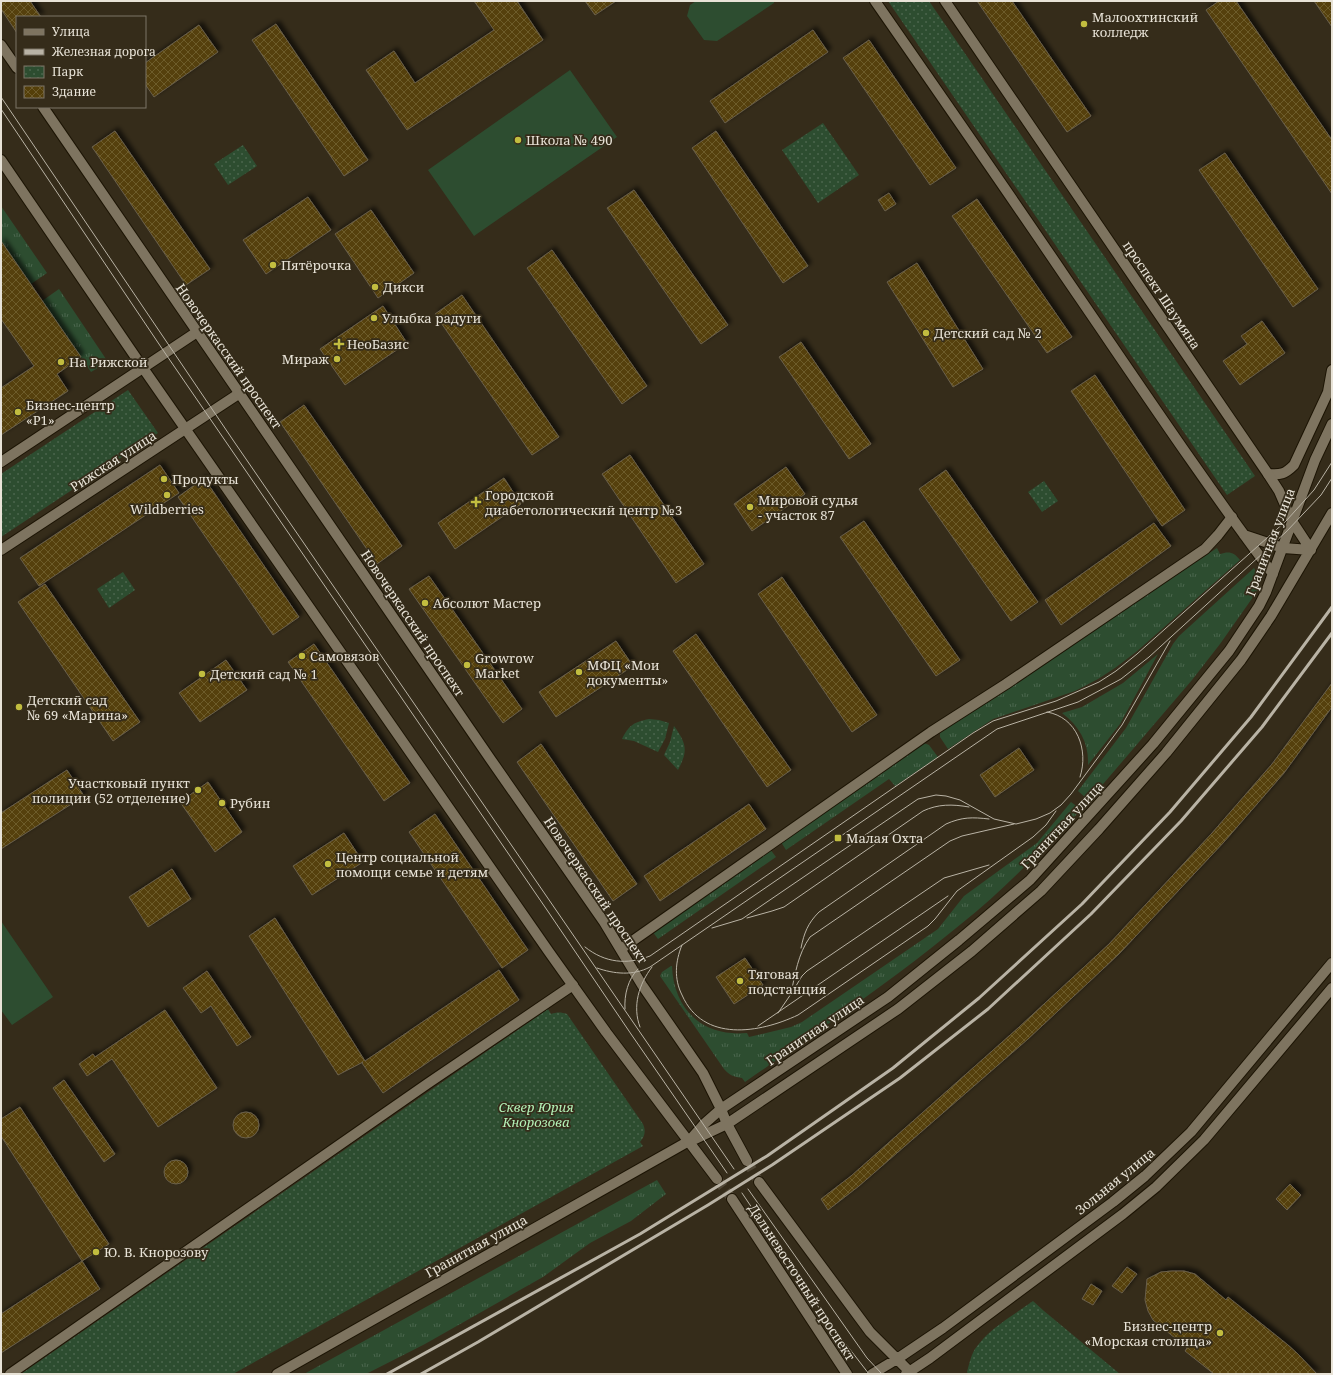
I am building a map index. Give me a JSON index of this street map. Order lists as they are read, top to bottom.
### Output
{
  "streets": {
    "street": [
      "проспект Шаумяна",
      "Новочеркасский проспект",
      "Рижская улица",
      "Гранитная улица",
      "Зольная улица",
      "Дальневосточный проспект"
    ]
  },
  "crossings": [
    ["проспект Шаумяна", "Гранитная улица"],
    ["Новочеркасский проспект", "Рижская улица"],
    ["Новочеркасский проспект", "Гранитная улица"],
    ["Зольная улица", "Дальневосточный проспект"]
  ],
  "parks": ["Сквер Юрия Кнорозова"],
  "places": {
    "other": [
      "Малоохтинский колледж",
      "Школа № 490",
      "Пятёрочка",
      "Дикси",
      "Улыбка радуги",
      "Детский сад № 2",
      "Мираж",
      "На Рижской",
      "Бизнес-центр «Р1»",
      "Продукты",
      "Wildberries",
      "Мировой судья - участок 87",
      "Абсолют Мастер",
      "Самовязов",
      "Growrow Market",
      "МФЦ «Мои документы»",
      "Детский сад № 1",
      "Детский сад № 69 «Марина»",
      "Участковый пункт полиции (52 отделение)",
      "Рубин",
      "Центр социальной помощи семье и детям",
      "Тяговая подстанция",
      "Ю. В. Кнорозову",
      "Бизнес-центр «Морская столица»"
    ],
    "health": ["НеоБазис", "Городской диабетологический центр №3"],
    "transit": ["Малая Охта"]
  },
  "legend": [
    "Улица",
    "Железная дорога",
    "Парк",
    "Здание"
  ]
}
